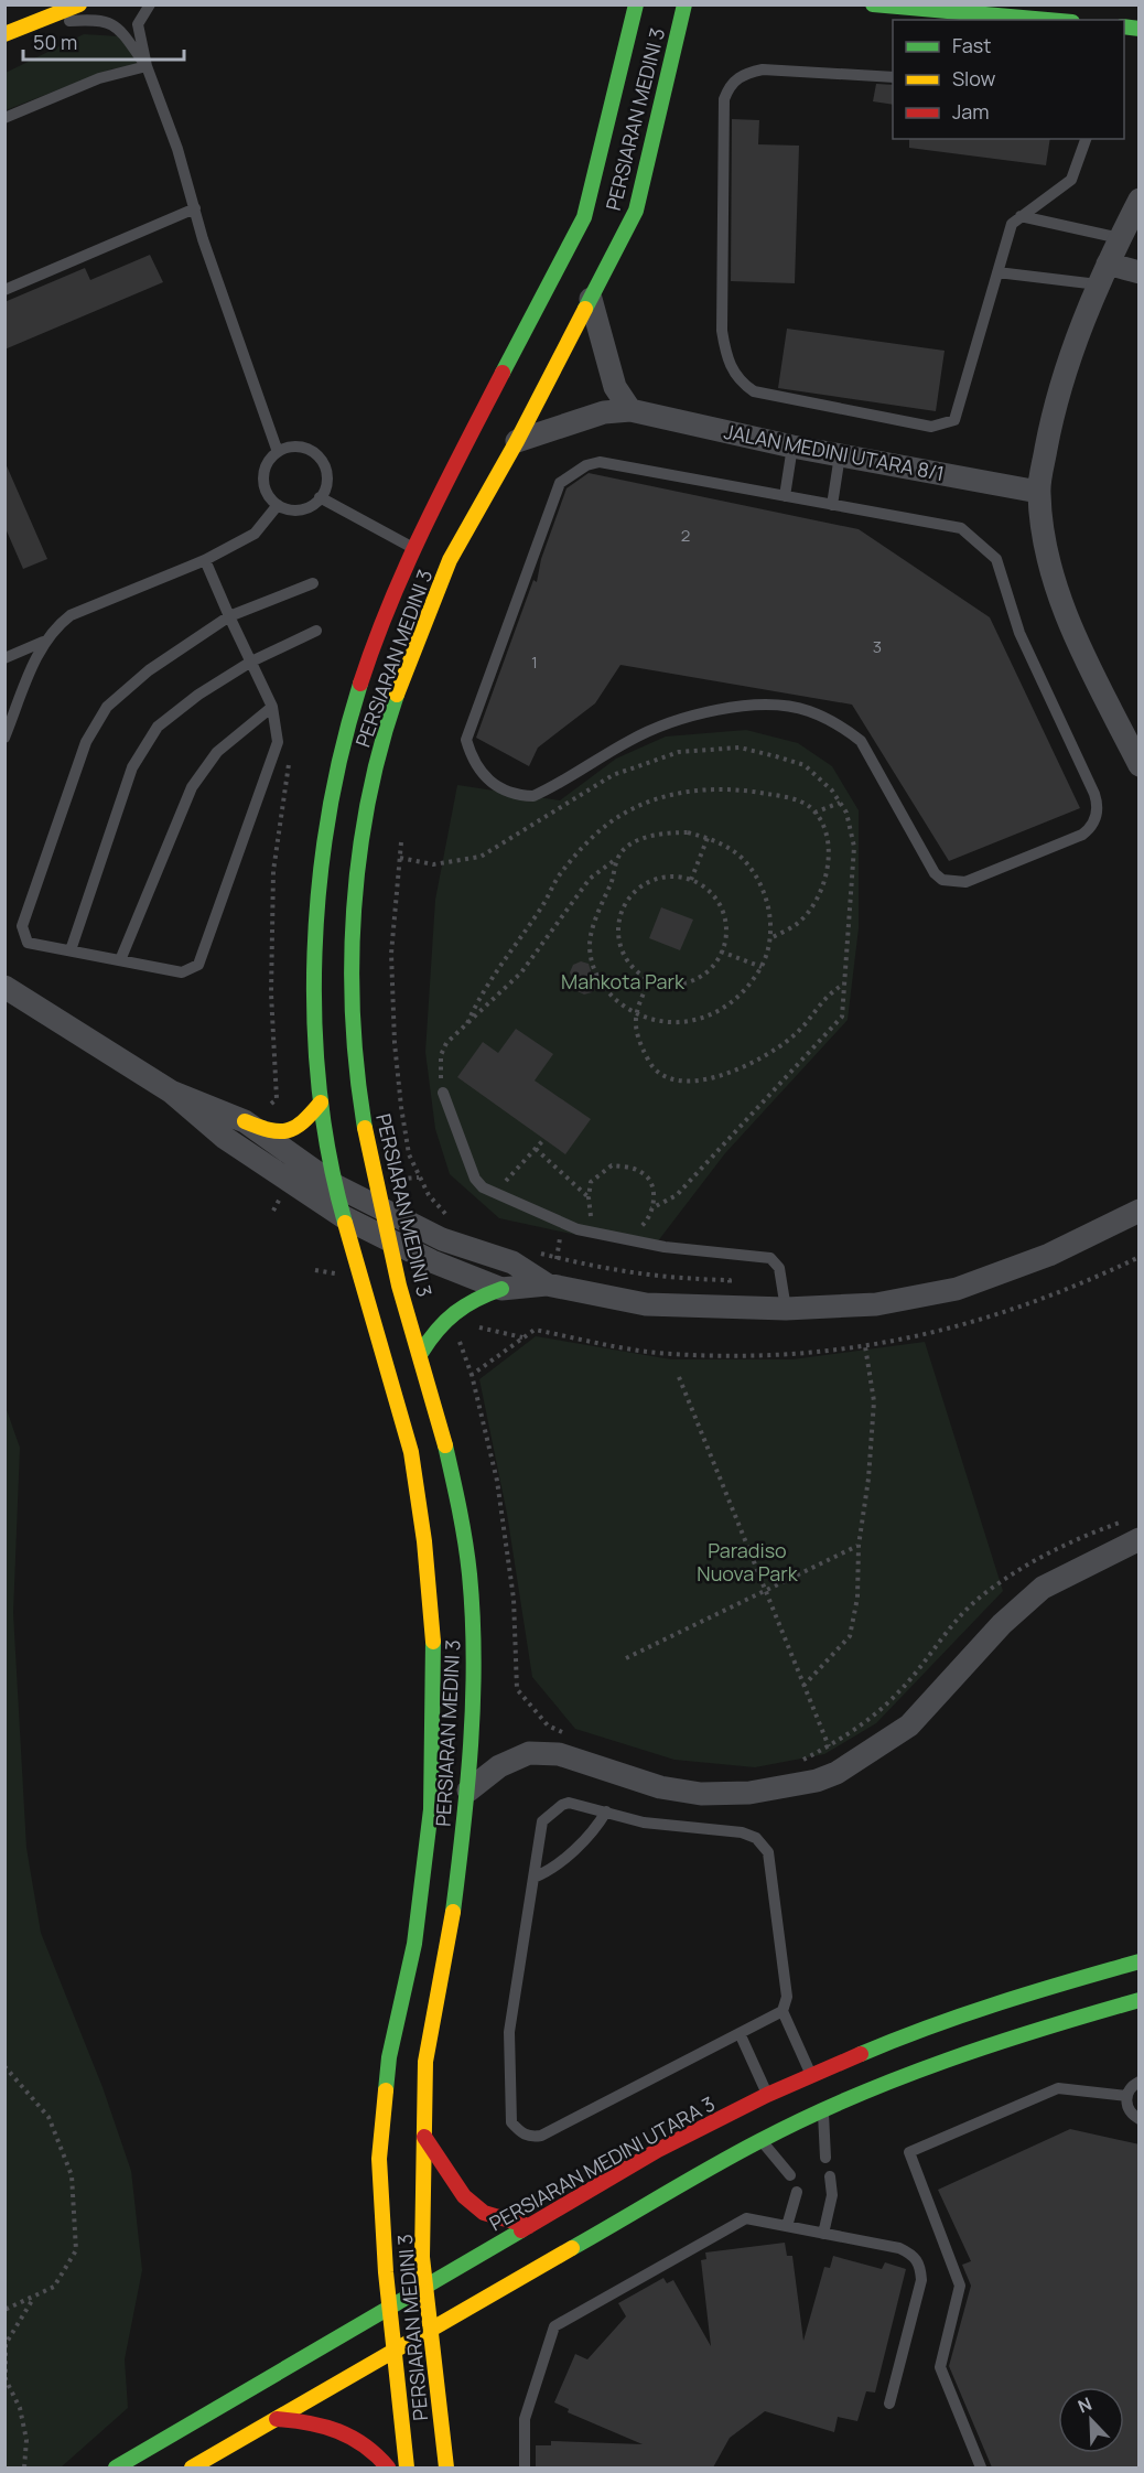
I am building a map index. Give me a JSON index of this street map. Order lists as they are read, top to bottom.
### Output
{
  "streets": {
    "street": ["PERSIARAN MEDINI 3", "JALAN MEDINI UTARA 8/1", "PERSIARAN MEDINI UTARA 3"]
  },
  "crossings": [
    ["PERSIARAN MEDINI 3", "JALAN MEDINI UTARA 8/1"],
    ["PERSIARAN MEDINI 3", "PERSIARAN MEDINI UTARA 3"]
  ],
  "parks": ["Mahkota Park", "Paradiso Nuova Park"],
  "house_numbers": ["2", "3", "1"],
  "legend": ["Fast", "Slow", "Jam"],
  "scale_bar": "50 m",
  "north": "top left"
}
